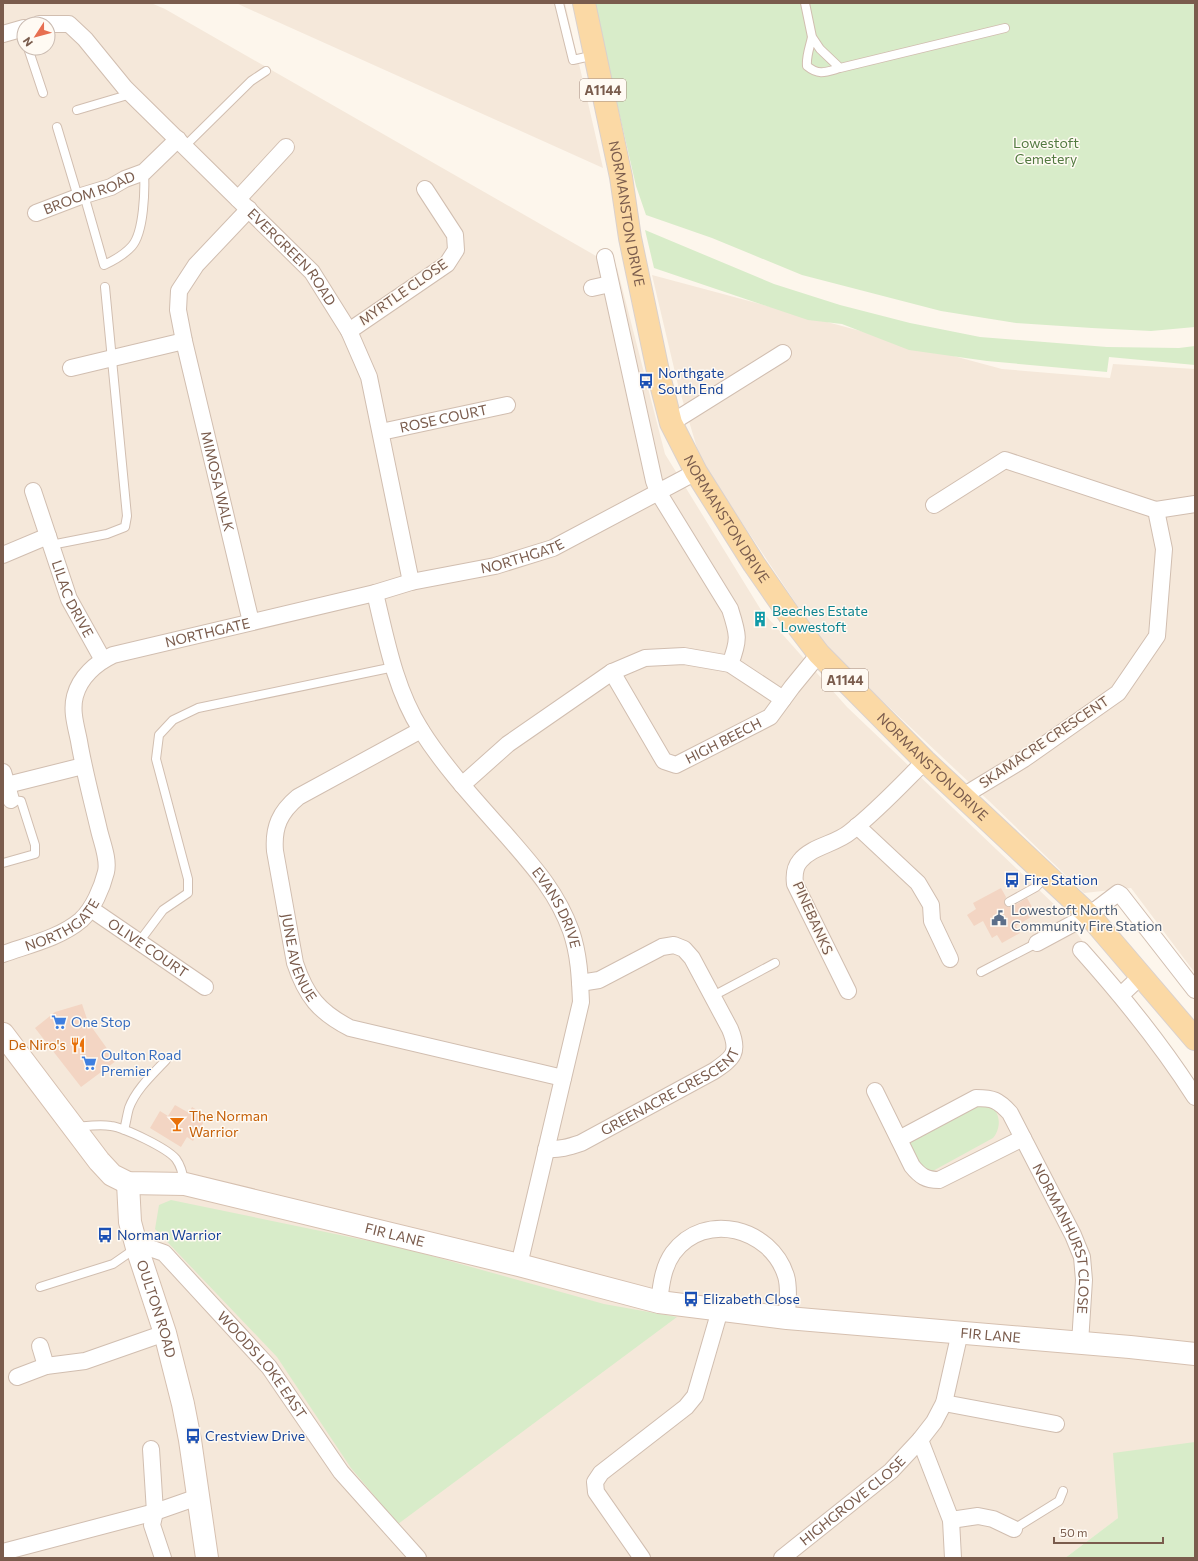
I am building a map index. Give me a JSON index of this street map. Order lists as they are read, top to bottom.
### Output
{
  "streets": {
    "main road": ["A1144", "NORMANSTON DRIVE"],
    "street": [
      "BROOM ROAD",
      "EVERGREEN ROAD",
      "MYRTLE CLOSE",
      "ROSE COURT",
      "MIMOSA WALK",
      "NORTHGATE",
      "LILAC DRIVE",
      "HIGH BEECH",
      "SKAMACRE CRESCENT",
      "EVANS DRIVE",
      "PINEBANKS",
      "OLIVE COURT",
      "JUNE AVENUE",
      "GREENACRE CRESCENT",
      "FIR LANE",
      "NORMANHURST CLOSE",
      "OULTON ROAD",
      "WOODS LOKE EAST",
      "HIGHGROVE CLOSE"
    ]
  },
  "crossings": [
    ["BROOM ROAD", "EVERGREEN ROAD"],
    ["NORMANSTON DRIVE", "NORTHGATE"],
    ["NORMANSTON DRIVE", "HIGH BEECH"],
    ["NORMANSTON DRIVE", "SKAMACRE CRESCENT"],
    ["NORMANSTON DRIVE", "PINEBANKS"],
    ["EVERGREEN ROAD", "MYRTLE CLOSE"],
    ["EVERGREEN ROAD", "ROSE COURT"],
    ["EVERGREEN ROAD", "MIMOSA WALK"],
    ["EVERGREEN ROAD", "NORTHGATE"],
    ["MIMOSA WALK", "NORTHGATE"],
    ["NORTHGATE", "LILAC DRIVE"],
    ["NORTHGATE", "EVANS DRIVE"],
    ["NORTHGATE", "OLIVE COURT"],
    ["EVANS DRIVE", "JUNE AVENUE"],
    ["EVANS DRIVE", "GREENACRE CRESCENT"],
    ["EVANS DRIVE", "FIR LANE"],
    ["FIR LANE", "NORMANHURST CLOSE"],
    ["FIR LANE", "OULTON ROAD"],
    ["FIR LANE", "HIGHGROVE CLOSE"],
    ["OULTON ROAD", "WOODS LOKE EAST"]
  ],
  "parks": ["Lowestoft Cemetery"],
  "places": {
    "bus stop": [
      "Northgate South End",
      "Fire Station",
      "Norman Warrior",
      "Elizabeth Close",
      "Crestview Drive"
    ],
    "building": ["Beeches Estate - Lowestoft"],
    "public building": ["Lowestoft North Community Fire Station"],
    "supermarket": ["One Stop", "Oulton Road Premier"],
    "restaurant": ["De Niro's"],
    "bar": ["The Norman Warrior"]
  },
  "scale_bar": "50 m",
  "north": "bottom left"
}
